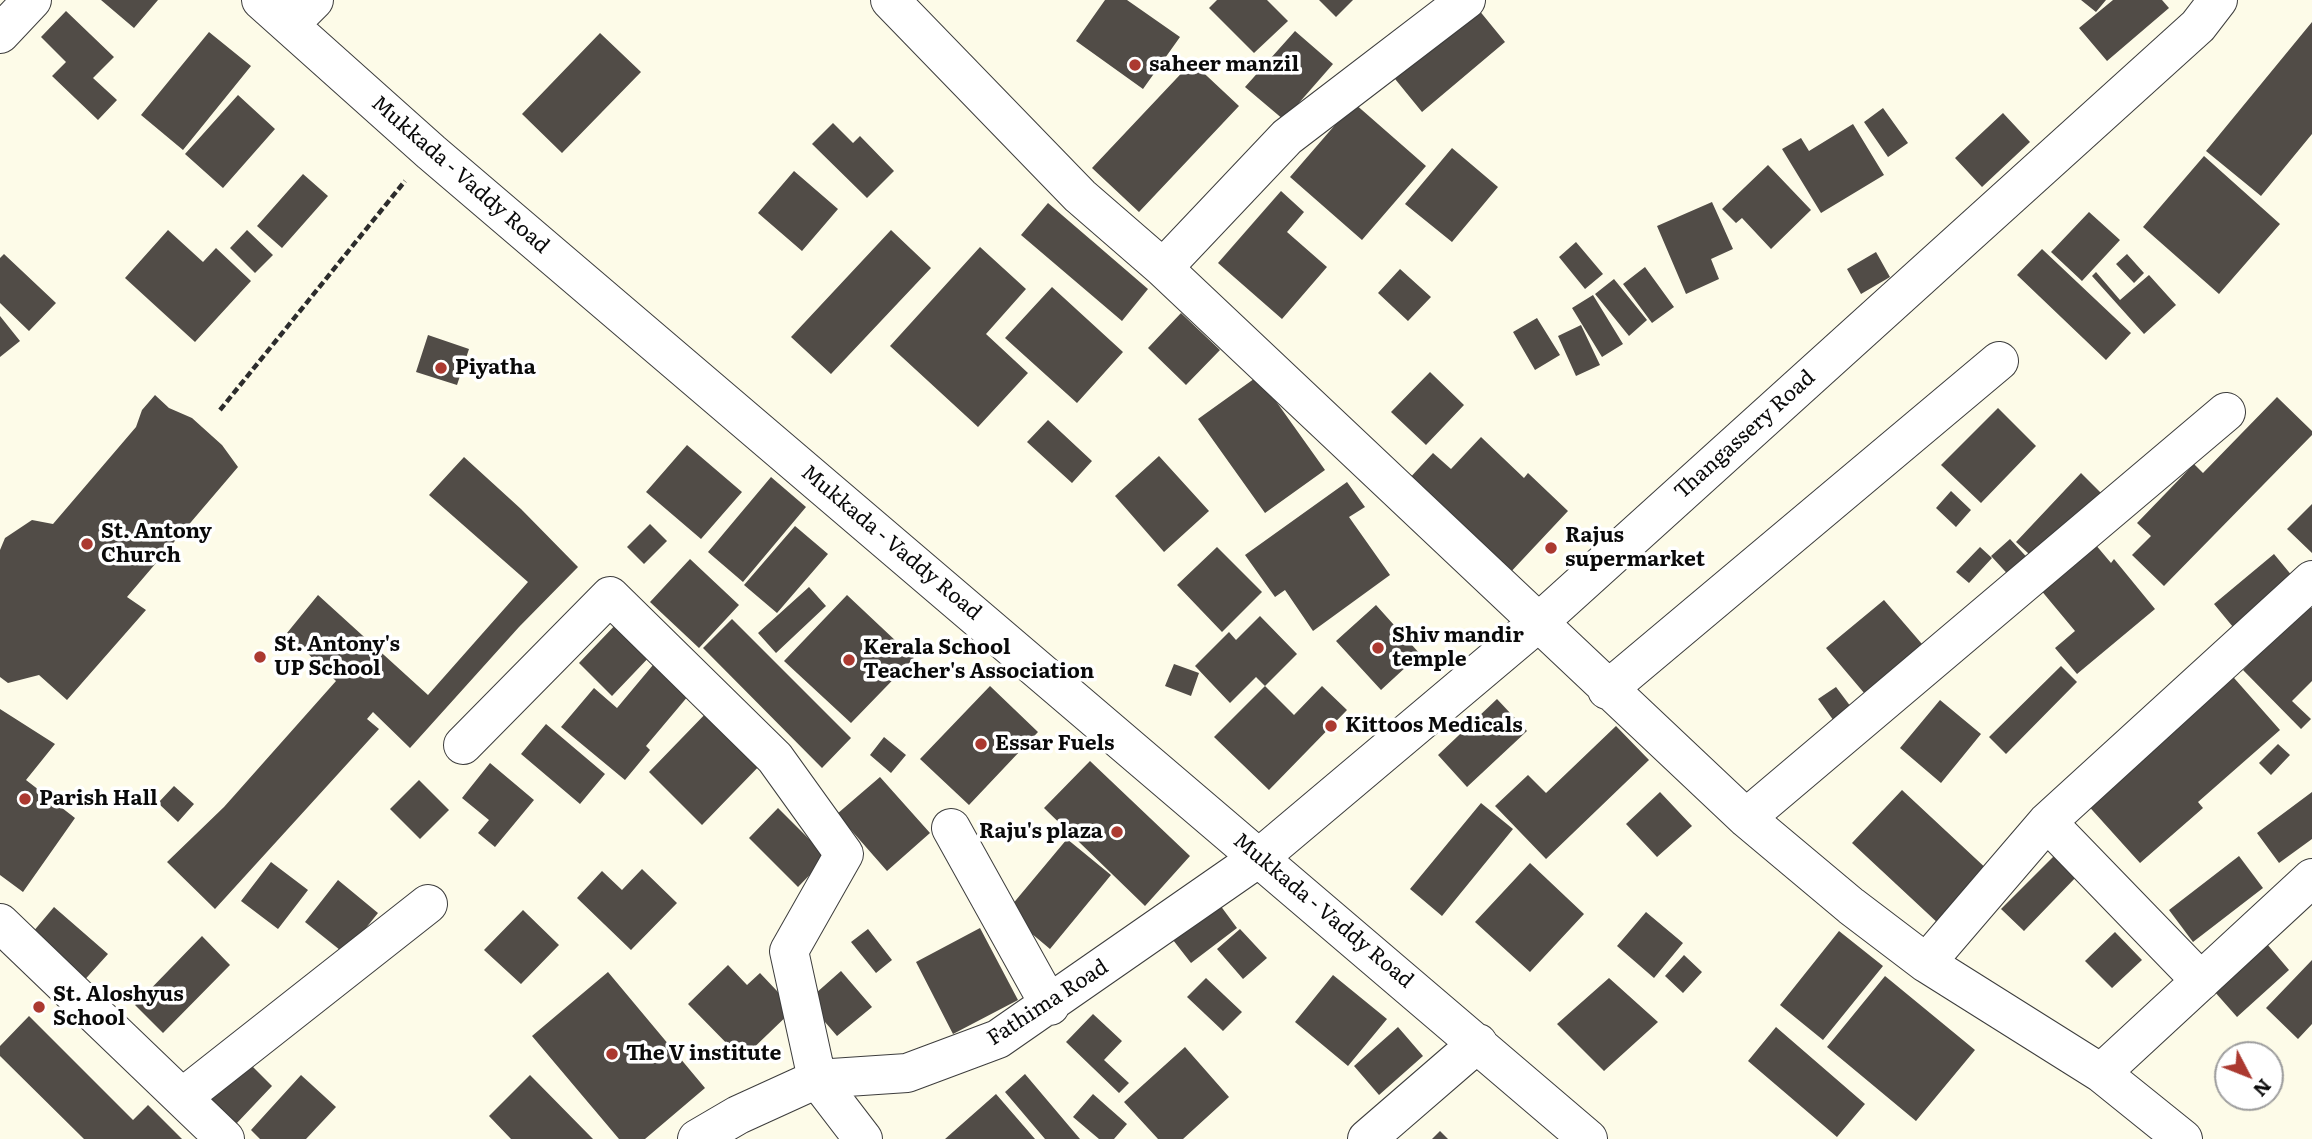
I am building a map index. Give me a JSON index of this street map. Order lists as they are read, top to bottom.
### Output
{
  "streets": {
    "street": ["Mukkada - Vaddy Road", "Thangassery Road", "Fathima Road"]
  },
  "crossings": [
    ["Mukkada - Vaddy Road", "Thangassery Road"],
    ["Mukkada - Vaddy Road", "Fathima Road"],
    ["Thangassery Road", "Fathima Road"]
  ],
  "places": [
    "saheer manzil",
    "Piyatha",
    "St. Antony Church",
    "Rajus supermarket",
    "Shiv mandir temple",
    "St. Antony's UP School",
    "Kerala School Teacher's Association",
    "Kittoos Medicals",
    "Essar Fuels",
    "Parish Hall",
    "Raju's plaza",
    "St. Aloshyus School",
    "The V institute"
  ],
  "north": "bottom right"
}
